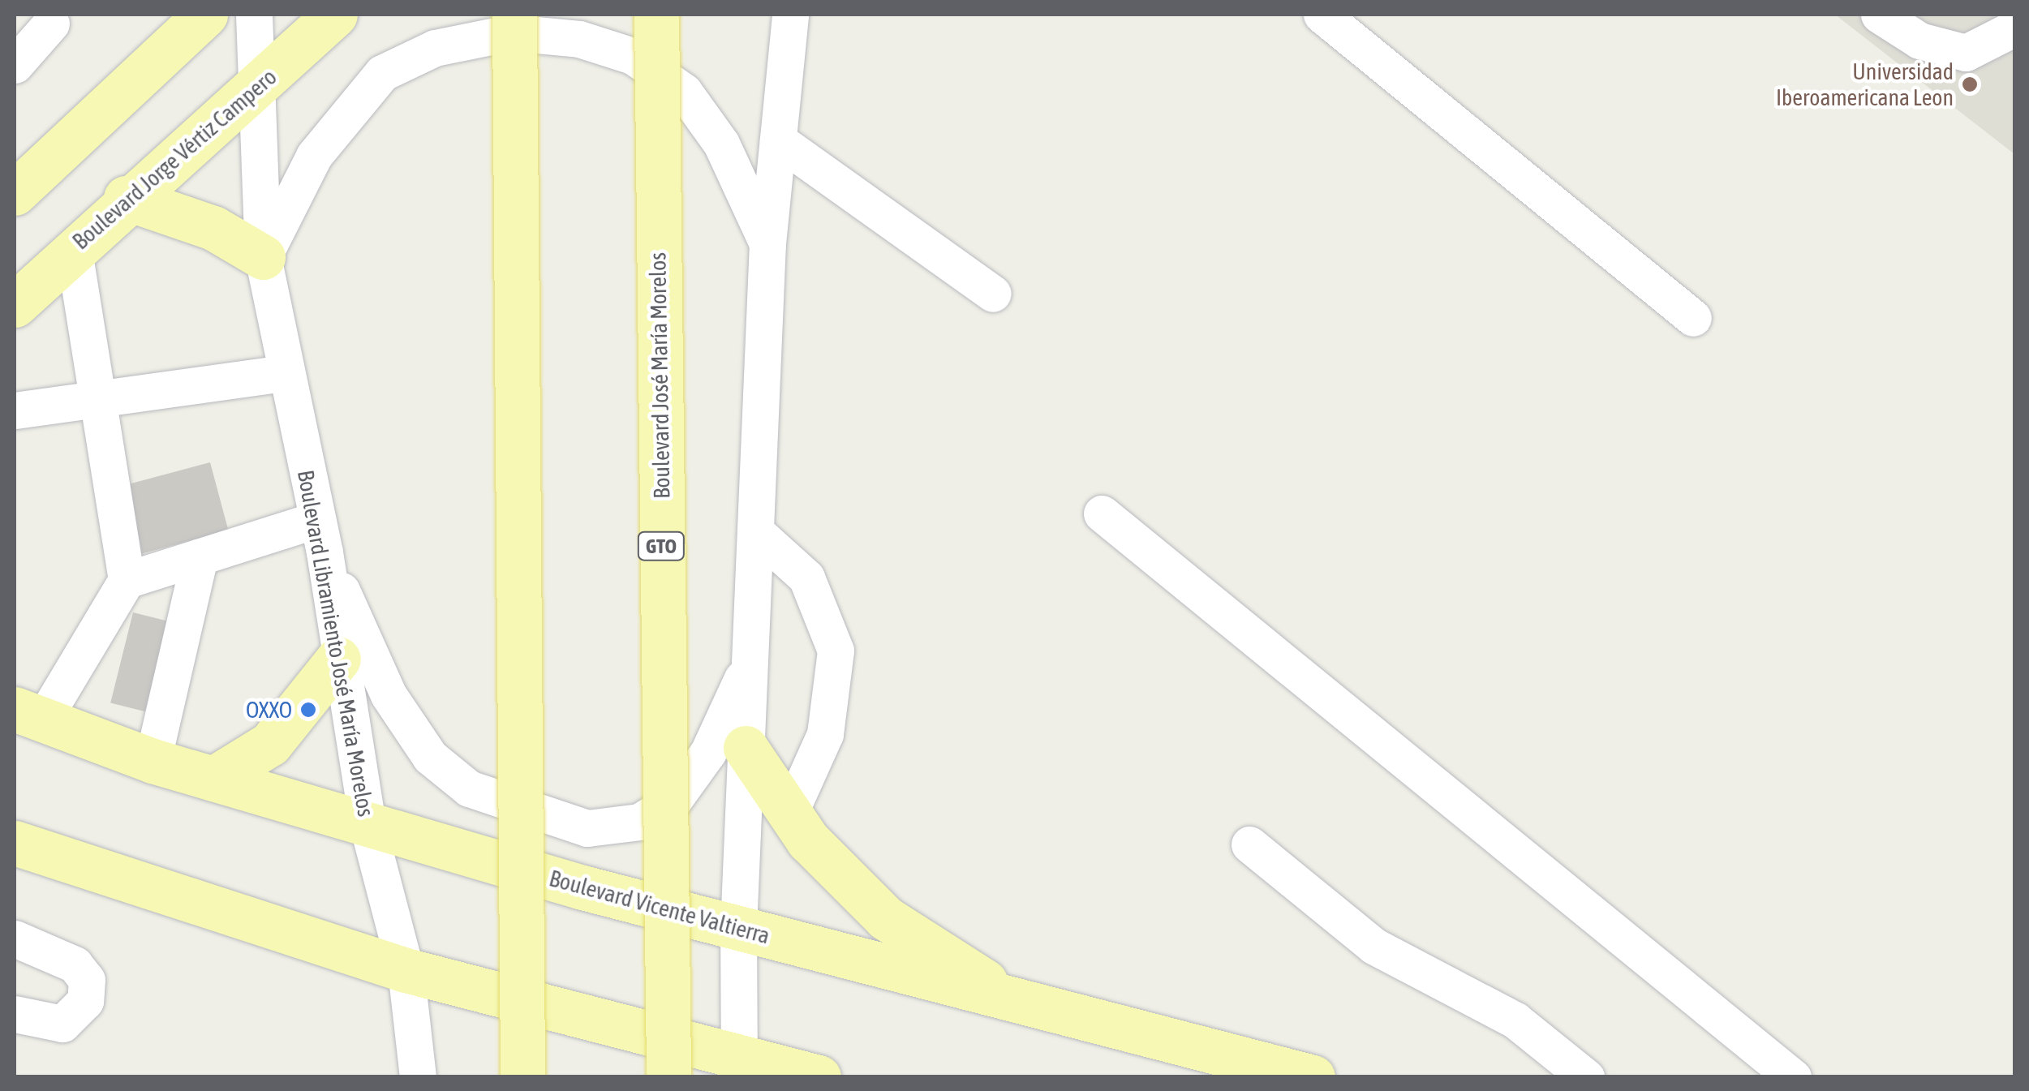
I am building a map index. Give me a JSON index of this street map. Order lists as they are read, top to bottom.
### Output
{
  "streets": {
    "main road": [
      "Boulevard Jorge Vértiz Campero",
      "Boulevard José María Morelos",
      "GTO",
      "Boulevard Vicente Valtierra"
    ],
    "street": ["Boulevard Libramiento José María Morelos"]
  },
  "crossings": [
    ["Boulevard Jorge Vértiz Campero", "Boulevard Libramiento José María Morelos"],
    ["Boulevard Libramiento José María Morelos", "Boulevard Vicente Valtierra"]
  ],
  "places": ["Universidad Iberoamericana Leon", "OXXO"]
}
